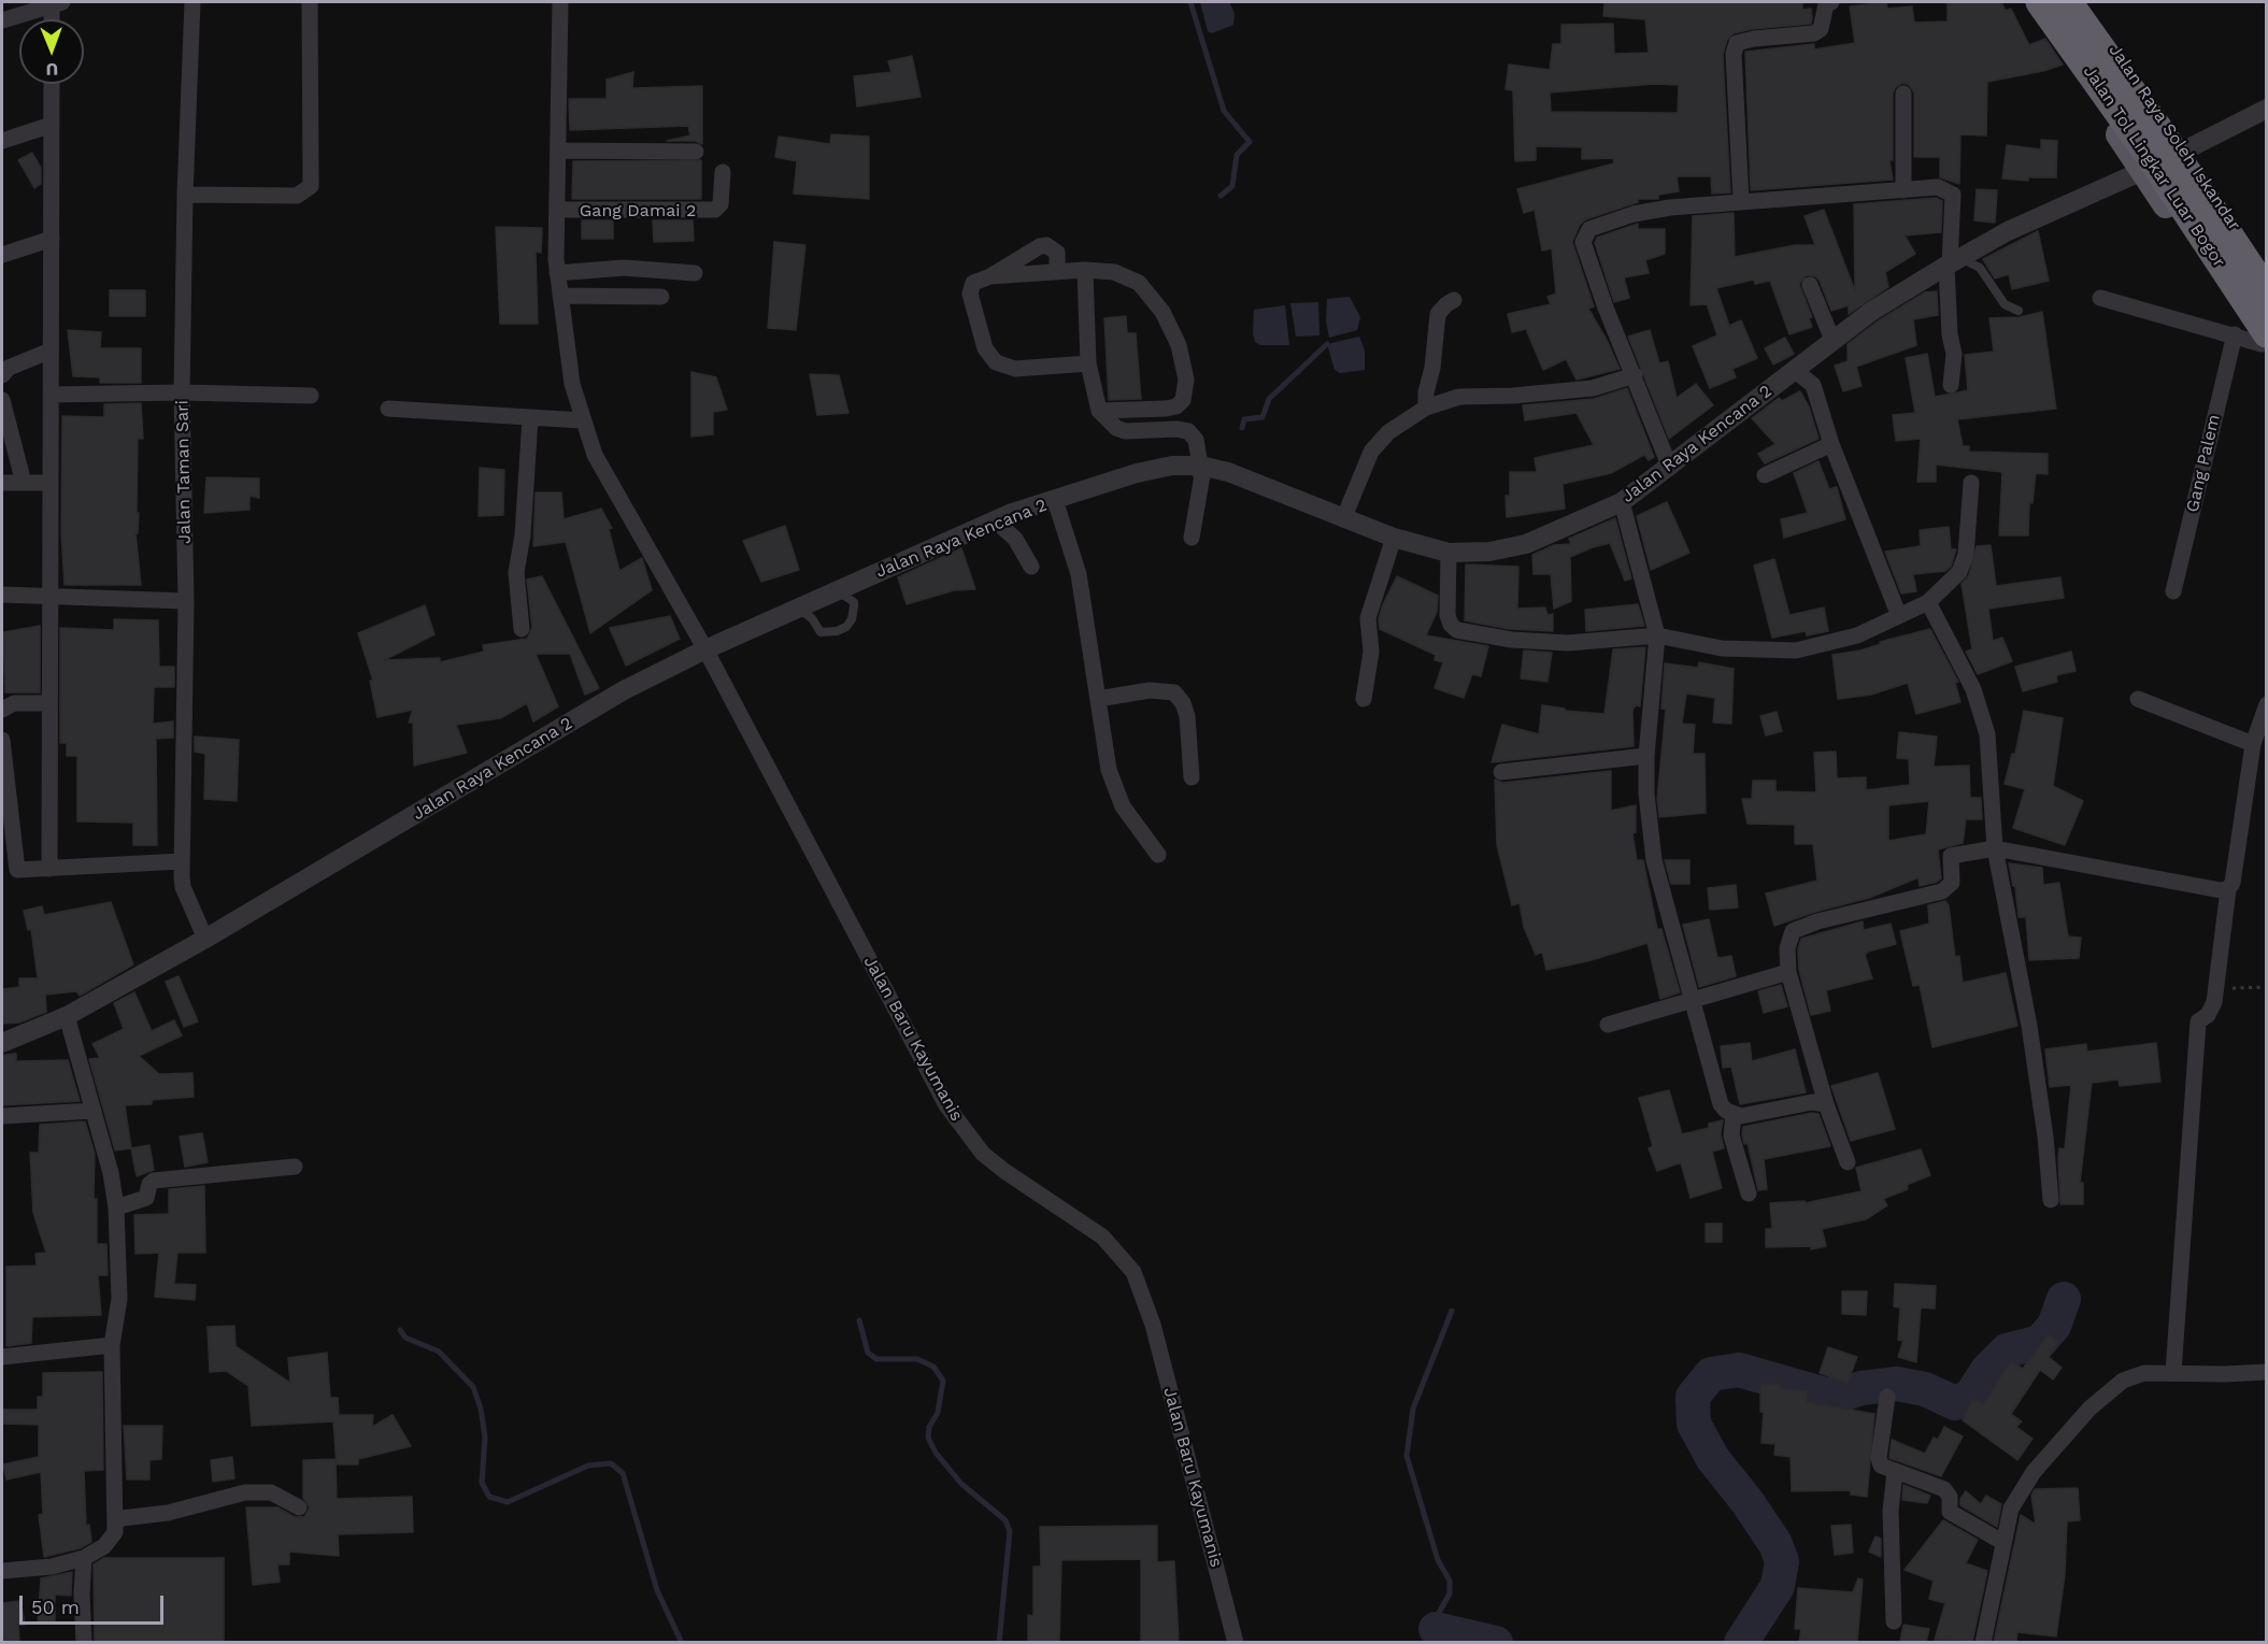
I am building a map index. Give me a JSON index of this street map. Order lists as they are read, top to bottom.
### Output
{
  "streets": {
    "highway": ["Jalan Raya Soleh Iskandar", "Jalan Tol Lingkar Luar Bogor"],
    "street": [
      "Gang Damai 2",
      "Jalan Raya Kencana 2",
      "Gang Palem",
      "Jalan Taman Sari",
      "Jalan Baru Kayumanis"
    ]
  },
  "crossings": [
    ["Gang Damai 2", "Jalan Baru Kayumanis"],
    ["Jalan Raya Kencana 2", "Jalan Taman Sari"],
    ["Jalan Raya Kencana 2", "Jalan Baru Kayumanis"]
  ],
  "scale_bar": "50 m",
  "north": "bottom"
}
